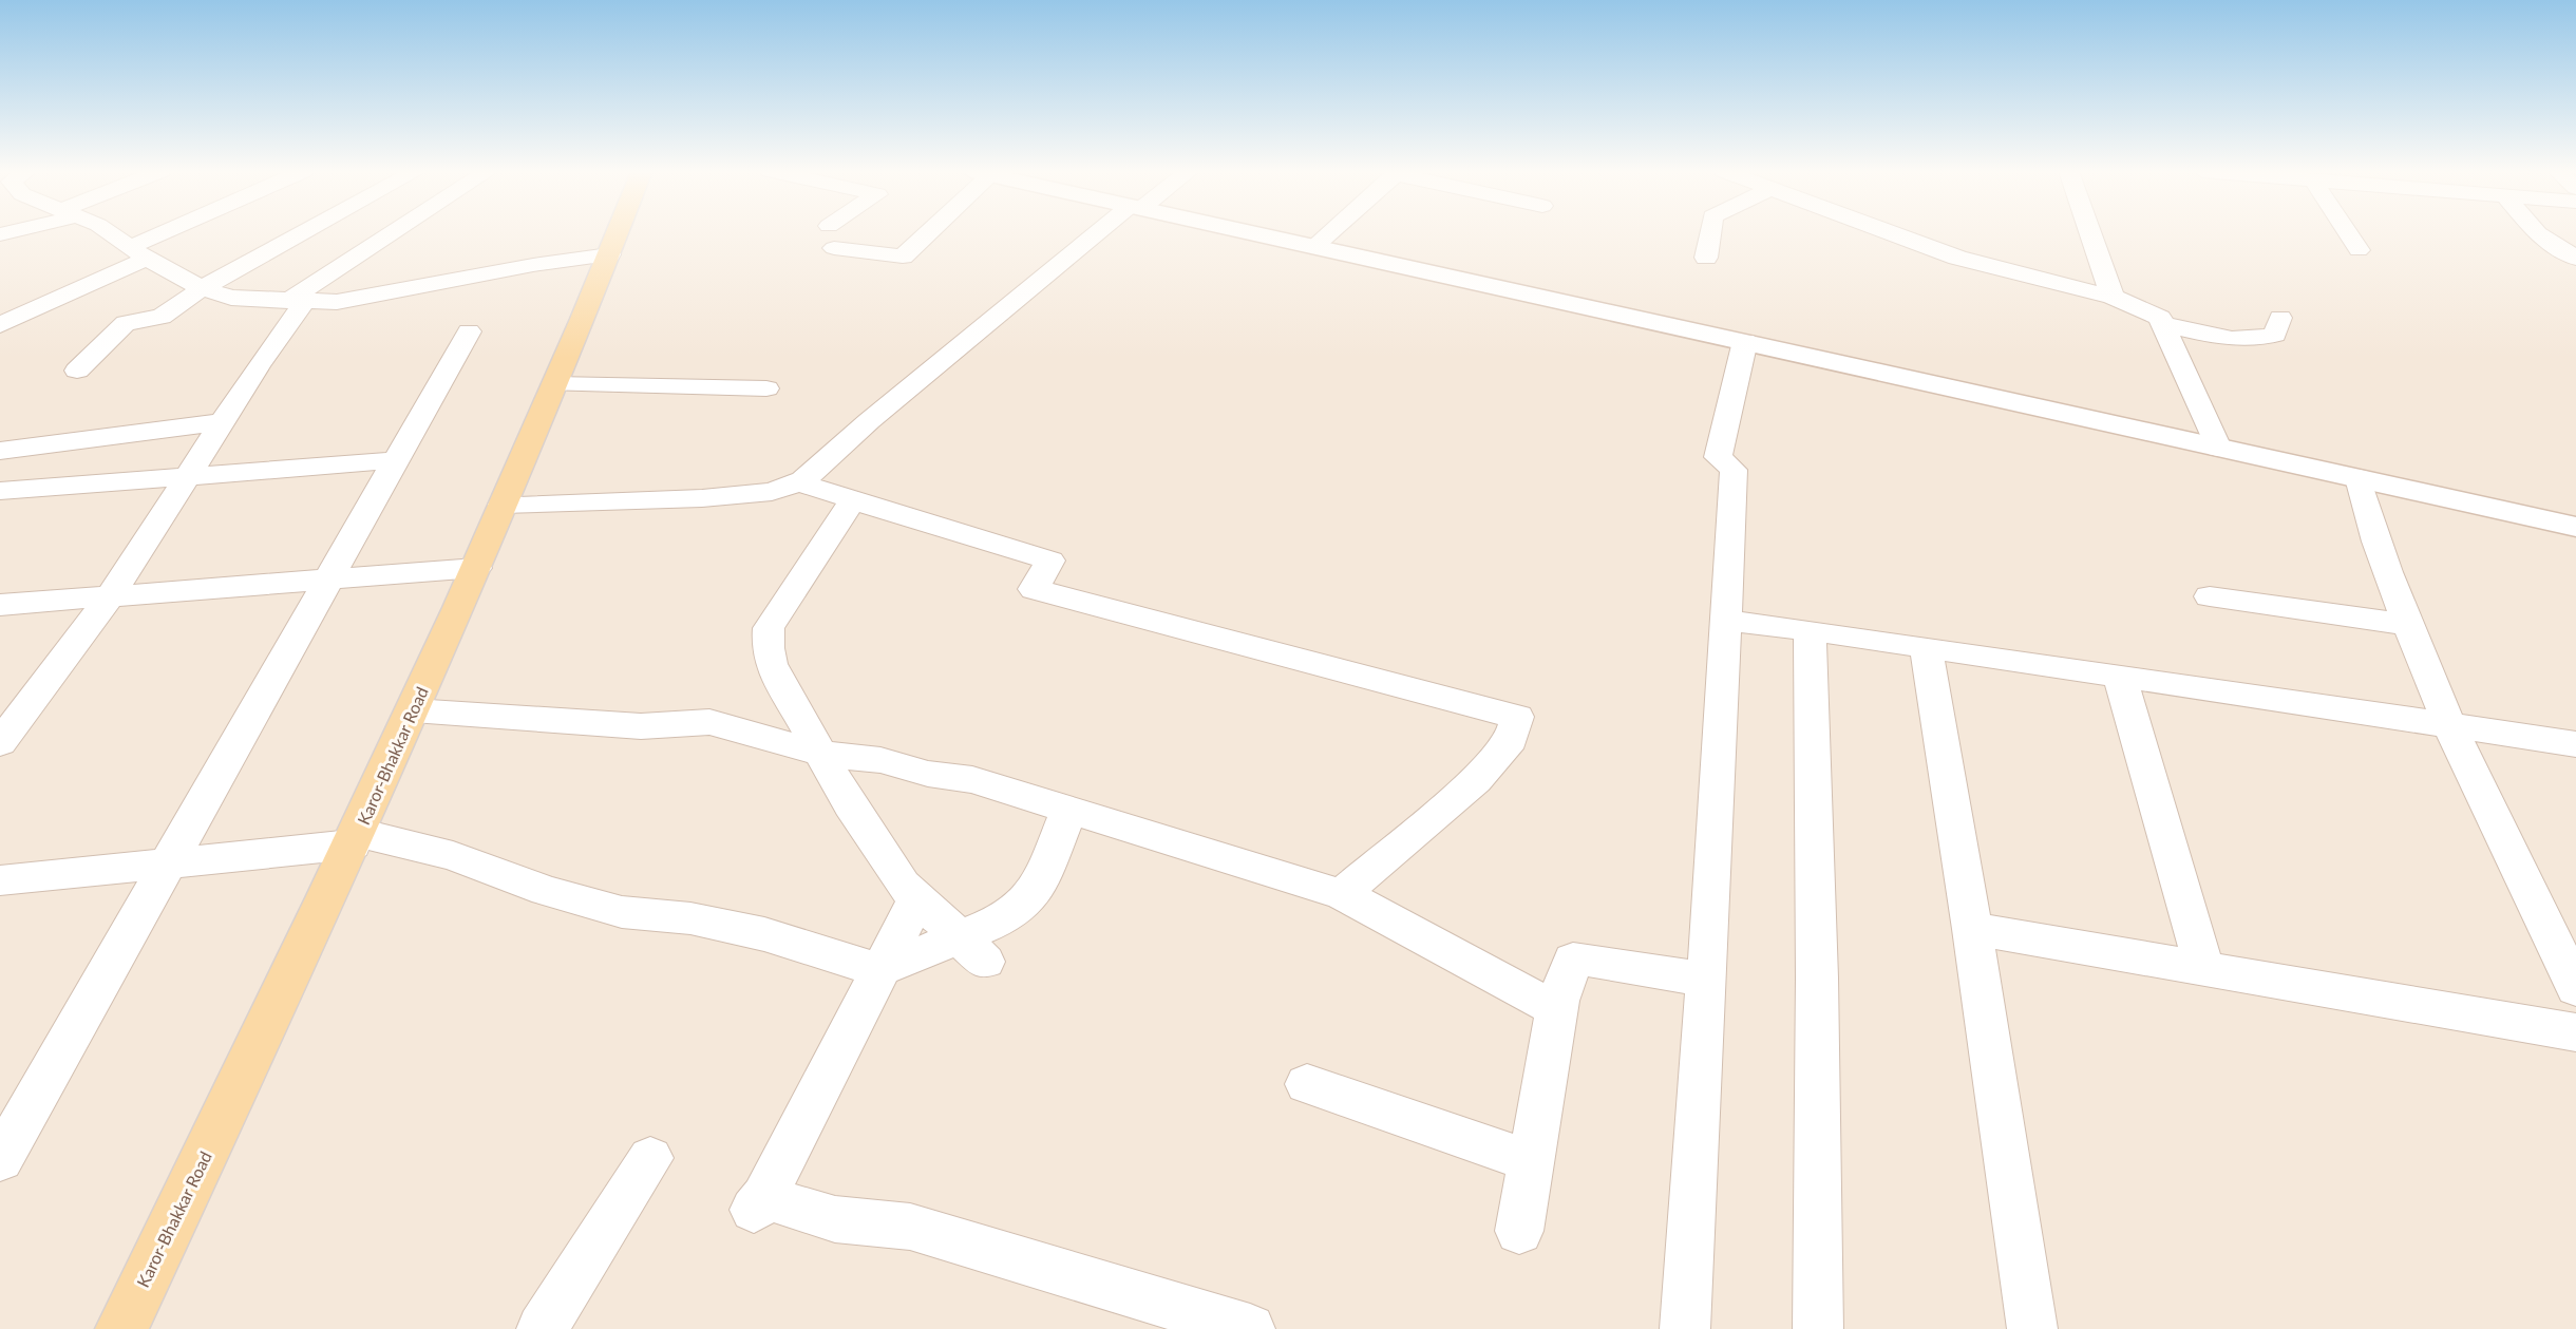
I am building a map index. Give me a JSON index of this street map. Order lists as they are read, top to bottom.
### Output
{
  "streets": {
    "main road": ["Karor-Bhakkar Road"]
  }
}
